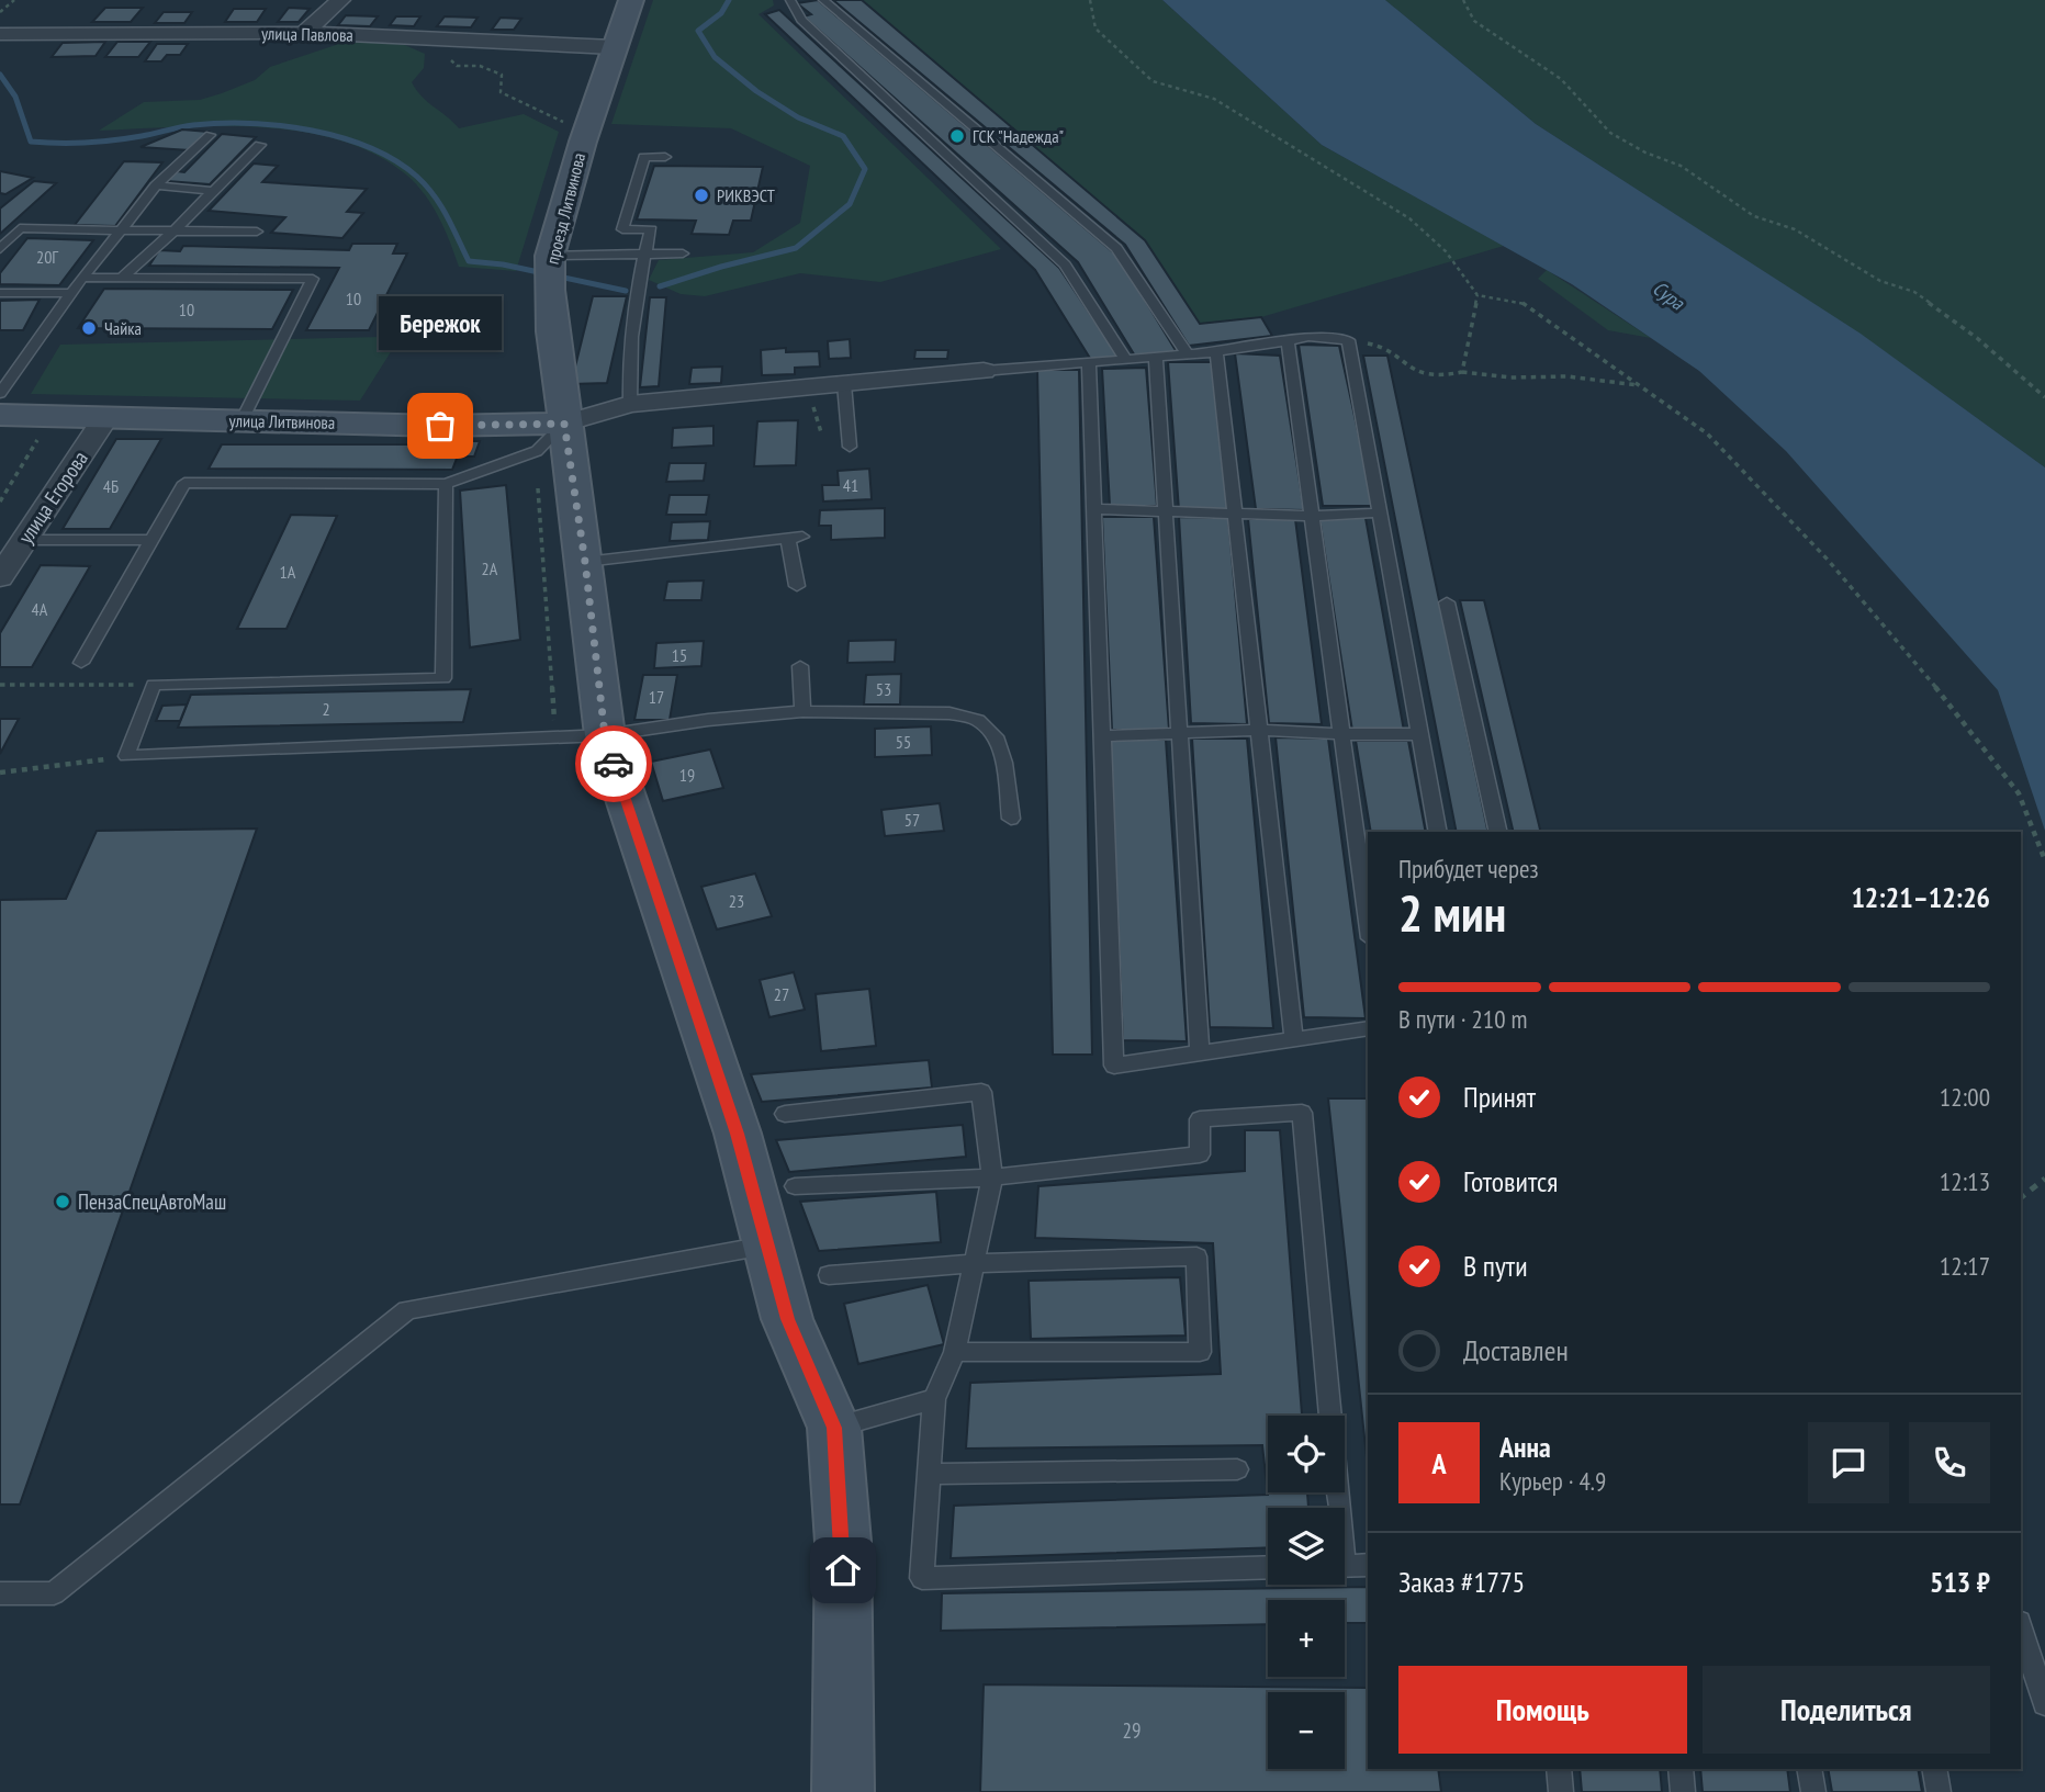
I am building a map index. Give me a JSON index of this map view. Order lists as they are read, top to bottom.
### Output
{
  "streets": {
    "main road": ["проезд Литвинова", "улица Литвинова"],
    "street": ["улица Павлова", "улица Егорова"]
  },
  "crossings": [
    ["улица Павлова", "проезд Литвинова"],
    ["проезд Литвинова", "улица Литвинова"],
    ["улица Литвинова", "улица Егорова"]
  ],
  "water": ["Сура"],
  "places": [
    "ГСК \"Надежда\"",
    "РИКВЭСТ",
    "Чайка",
    "Бережок",
    "ПензаСпецАвтоМаш"
  ],
  "house_numbers": [
    "20Г",
    "10",
    "10",
    "41",
    "4Б",
    "2А",
    "1А",
    "4А",
    "15",
    "53",
    "17",
    "2",
    "55",
    "19",
    "57",
    "23",
    "27",
    "29"
  ],
  "page": {
    "bubble": "Бережок",
    "heading": ["2 мин", "Прибудет через", "12:21–12:26"],
    "panel": [
      "Анна",
      "Курьер · 4.9",
      "Заказ #1775",
      "513 ₽"
    ],
    "bar": "В пути · 210 m",
    "list": [
      ["Принят", "12:00"],
      ["Готовится", "12:13"],
      ["В пути", "12:17"],
      "Доставлен"
    ],
    "map_buttons": ["+", "−"],
    "round": "А",
    "buttons": ["Помощь", "Поделиться"]
  }
}
